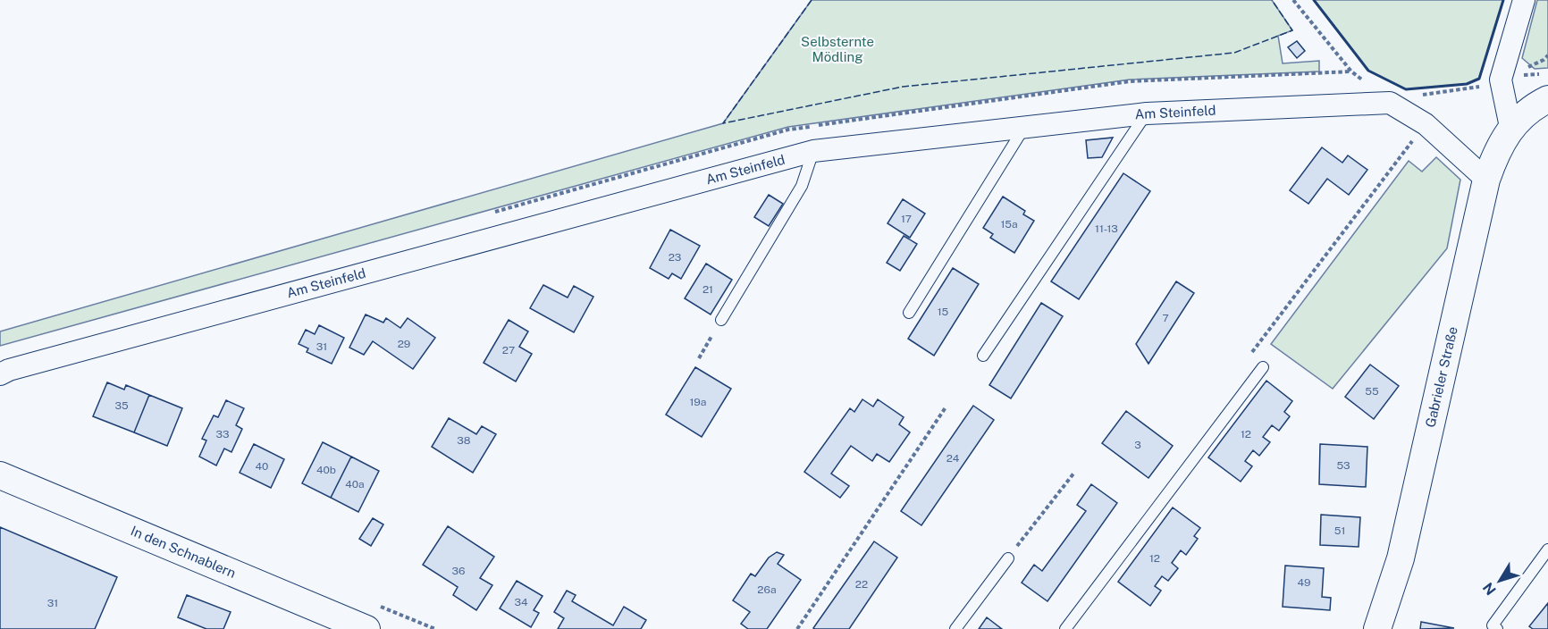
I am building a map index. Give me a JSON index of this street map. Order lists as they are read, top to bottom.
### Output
{
  "streets": {
    "street": ["Am Steinfeld", "Gabrieler Straße", "In den Schnablern"]
  },
  "parks": ["Selbsternte Mödling"],
  "house_numbers": [
    "17",
    "15a",
    "11-13",
    "23",
    "21",
    "15",
    "7",
    "29",
    "31",
    "27",
    "55",
    "19a",
    "35",
    "33",
    "12",
    "38",
    "3",
    "24",
    "53",
    "40",
    "40b",
    "40a",
    "51",
    "12",
    "36",
    "49",
    "22",
    "26a",
    "34",
    "31"
  ],
  "north": "bottom left"
}
